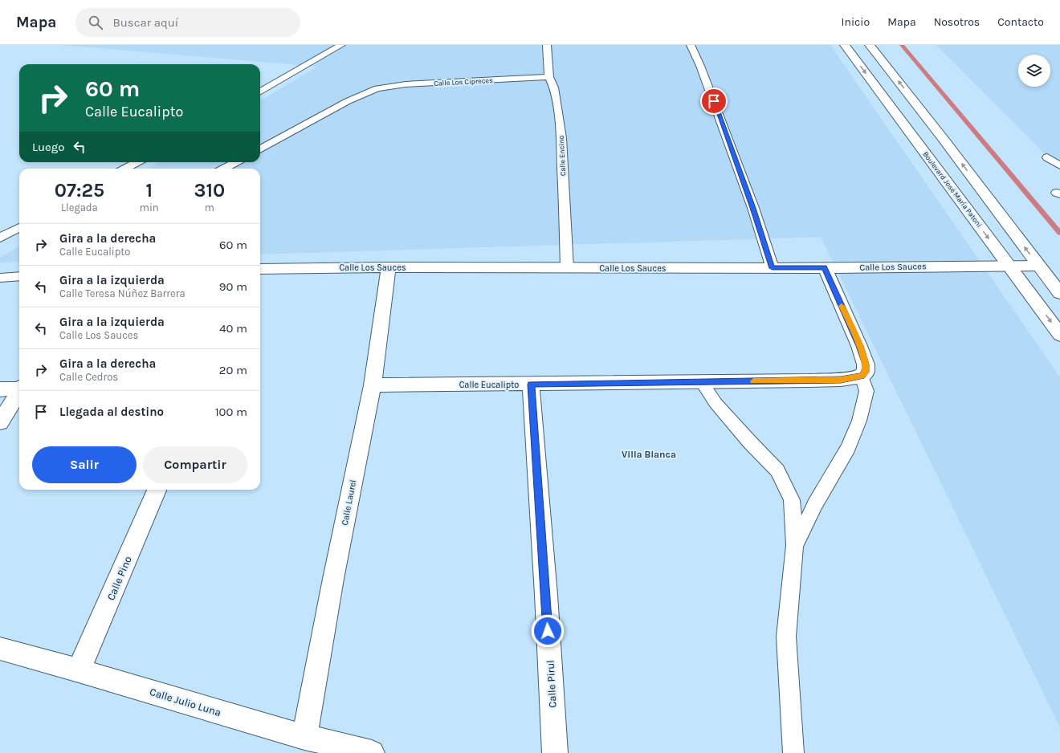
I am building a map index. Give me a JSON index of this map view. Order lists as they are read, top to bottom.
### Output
{
  "streets": {
    "street": [
      "Boulevard José María Patoni",
      "Calle Los Sauces",
      "Calle Eucalipto",
      "Calle Laurel",
      "Calle Pino",
      "Calle Pirul",
      "Calle Julio Luna"
    ],
    "lane": ["Calle Los Cipreces", "Calle Encino"]
  },
  "crossings": [
    ["Calle Los Cipreces", "Calle Encino"],
    ["Calle Encino", "Calle Los Sauces"],
    ["Boulevard José María Patoni", "Calle Los Sauces"],
    ["Calle Los Sauces", "Calle Laurel"],
    ["Calle Eucalipto", "Calle Laurel"],
    ["Calle Eucalipto", "Calle Pirul"],
    ["Calle Laurel", "Calle Julio Luna"],
    ["Calle Pino", "Calle Julio Luna"]
  ],
  "districts": ["Villa Blanca"],
  "page": {
    "header": "Mapa",
    "search": "Buscar aquí",
    "nav": [
      "Inicio",
      "Mapa",
      "Nosotros",
      "Contacto"
    ],
    "turn": ["60 m", "Calle Eucalipto"],
    "then": "Luego",
    "eta": [
      "07:25",
      "Llegada",
      "1",
      "min",
      "310",
      "m"
    ],
    "list": [
      {
        "name": "Gira a la derecha",
        "note": "Calle Eucalipto",
        "value": "60 m"
      },
      {
        "name": "Gira a la izquierda",
        "note": "Calle Teresa Núñez Barrera",
        "value": "90 m"
      },
      {
        "name": "Gira a la izquierda",
        "note": "Calle Los Sauces",
        "value": "40 m"
      },
      {
        "name": "Gira a la derecha",
        "note": "Calle Cedros",
        "value": "20 m"
      },
      {
        "name": "Llegada al destino",
        "value": "100 m"
      }
    ],
    "buttons": ["Salir", "Compartir"]
  }
}
